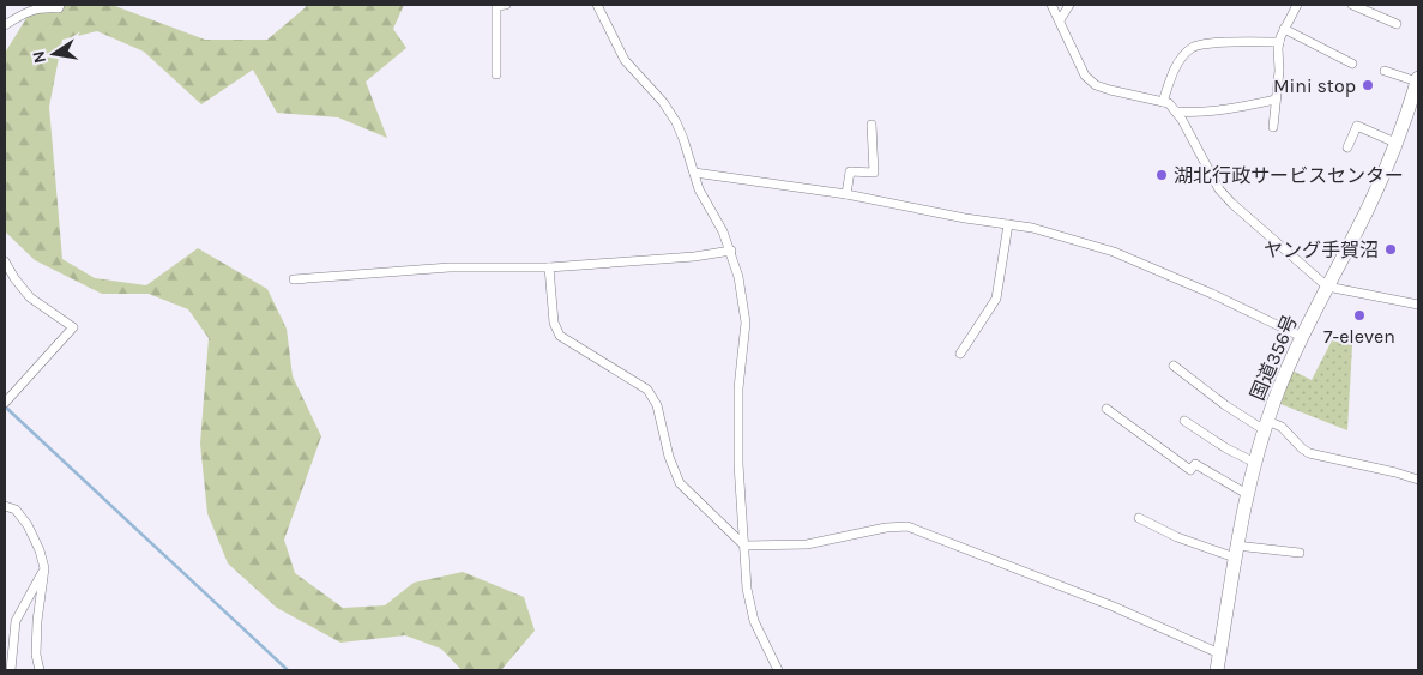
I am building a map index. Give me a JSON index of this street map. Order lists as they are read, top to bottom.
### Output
{
  "streets": {
    "highway": ["国道356号"]
  },
  "places": [
    "Mini stop",
    "湖北行政サービスセンター",
    "ヤング手賀沼",
    "7-eleven"
  ],
  "north": "left"
}
